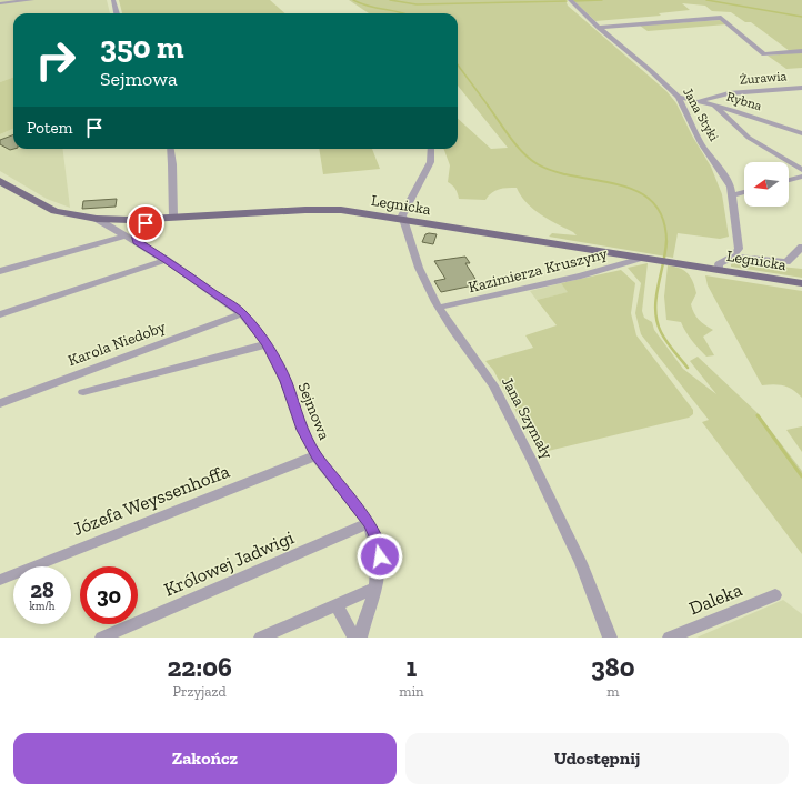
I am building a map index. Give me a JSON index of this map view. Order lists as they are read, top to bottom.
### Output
{
  "streets": {
    "main road": ["Legnicka"],
    "street": [
      "Żurawia",
      "Rybna",
      "Jana Styki",
      "Kazimierza Kruszyny",
      "Karola Niedoby",
      "Sejmowa",
      "Jana Szymały",
      "Józefa Weyssenhoffa",
      "Królowej Jadwigi",
      "Daleka"
    ]
  },
  "crossings": [
    ["Żurawia", "Rybna"],
    ["Rybna", "Jana Styki"],
    ["Legnicka", "Kazimierza Kruszyny"],
    ["Legnicka", "Sejmowa"],
    ["Legnicka", "Jana Szymały"],
    ["Kazimierza Kruszyny", "Jana Szymały"],
    ["Karola Niedoby", "Sejmowa"],
    ["Sejmowa", "Józefa Weyssenhoffa"],
    ["Sejmowa", "Królowej Jadwigi"]
  ],
  "north": "left",
  "page": {
    "turn": ["350 m", "Sejmowa"],
    "then": "Potem",
    "speed": "28 km/h",
    "limit": "30",
    "eta": [
      "22:06",
      "Przyjazd",
      "1",
      "min",
      "380",
      "m"
    ],
    "buttons": ["Zakończ", "Udostępnij"]
  }
}
